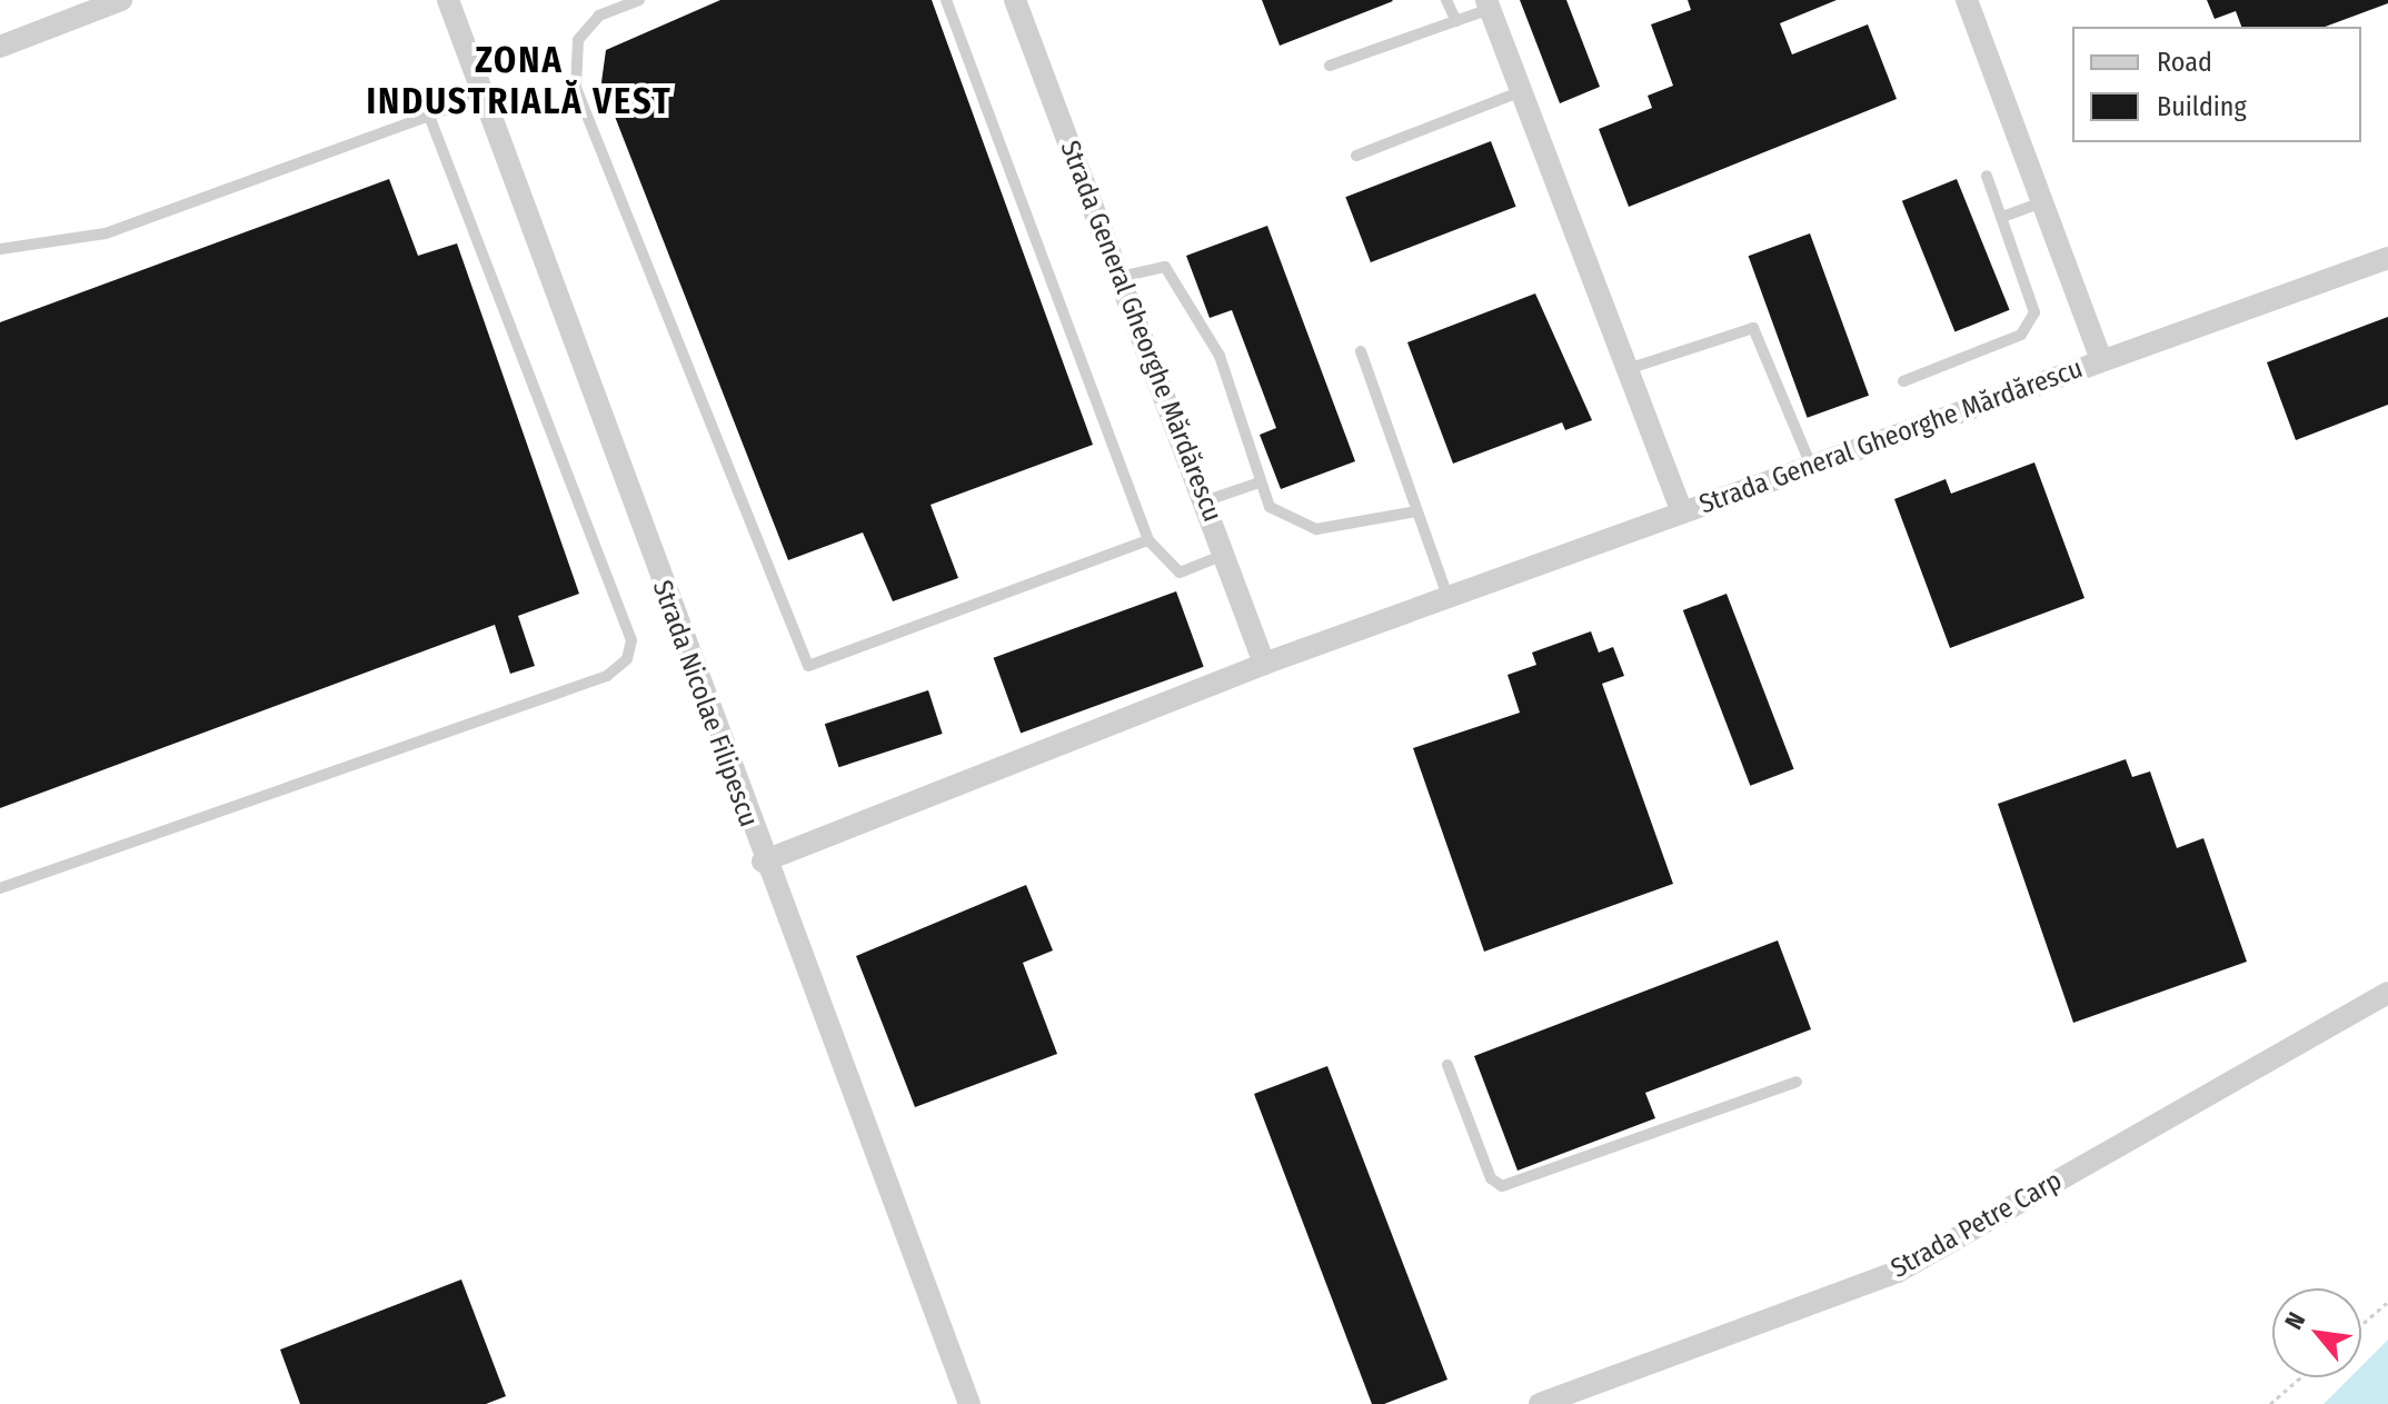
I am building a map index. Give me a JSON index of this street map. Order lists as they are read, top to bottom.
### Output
{
  "streets": {
    "street": ["Strada General Gheorghe Mărdărescu", "Strada Nicolae Filipescu", "Strada Petre Carp"]
  },
  "crossings": [
    ["Strada General Gheorghe Mărdărescu", "Strada Nicolae Filipescu"]
  ],
  "districts": ["ZONA INDUSTRIALĂ VEST"],
  "legend": ["Road", "Building"],
  "north": "top left"
}
